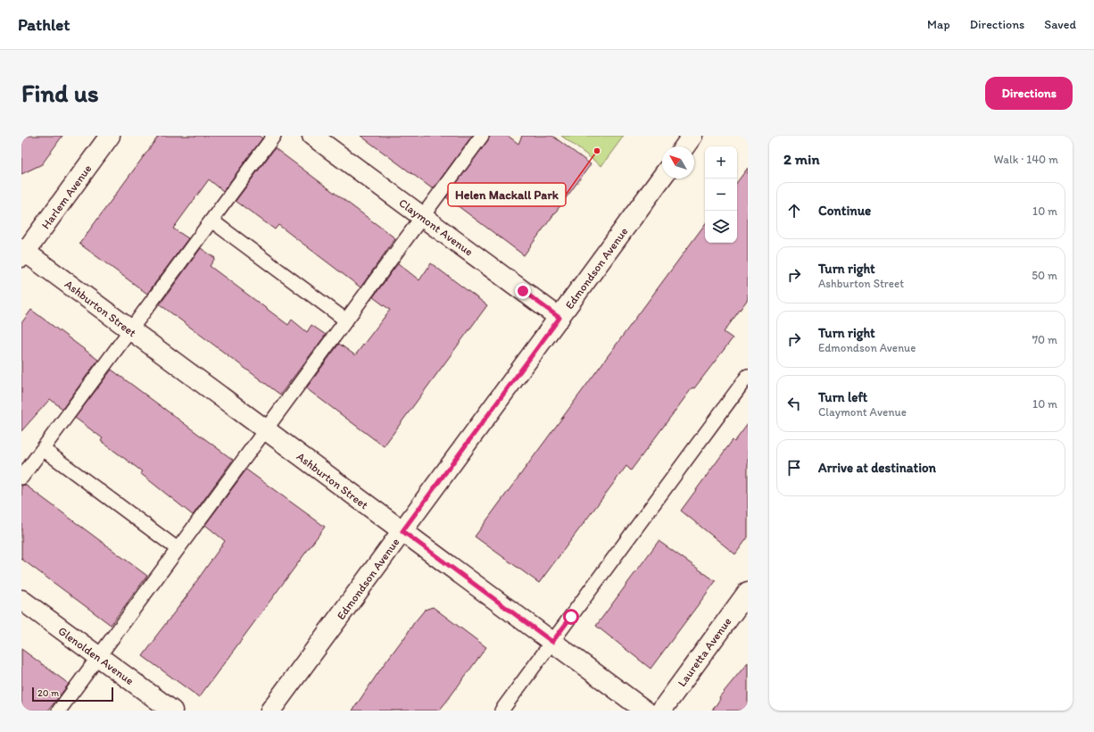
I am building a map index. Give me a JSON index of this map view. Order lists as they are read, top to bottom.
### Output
{
  "streets": {
    "street": [
      "Harlem Avenue",
      "Claymont Avenue",
      "Edmondson Avenue",
      "Ashburton Street",
      "Lauretta Avenue",
      "Glenolden Avenue"
    ]
  },
  "crossings": [
    ["Harlem Avenue", "Ashburton Street"],
    ["Claymont Avenue", "Edmondson Avenue"],
    ["Edmondson Avenue", "Ashburton Street"]
  ],
  "places": ["Helen Mackall Park"],
  "scale_bar": "20 m",
  "north": "top left",
  "page": {
    "header": "Pathlet",
    "nav": ["Map", "Directions", "Saved"],
    "buttons": "Directions",
    "title": "Find us",
    "heading": ["2 min", "Walk · 140 m"],
    "map_buttons": ["+", "−"],
    "list": [
      ["Continue", "10 m"],
      ["Turn right", "Ashburton Street", "50 m"],
      ["Turn right", "Edmondson Avenue", "70 m"],
      ["Turn left", "Claymont Avenue", "10 m"],
      "Arrive at destination"
    ],
    "scale": "20 m"
  }
}
